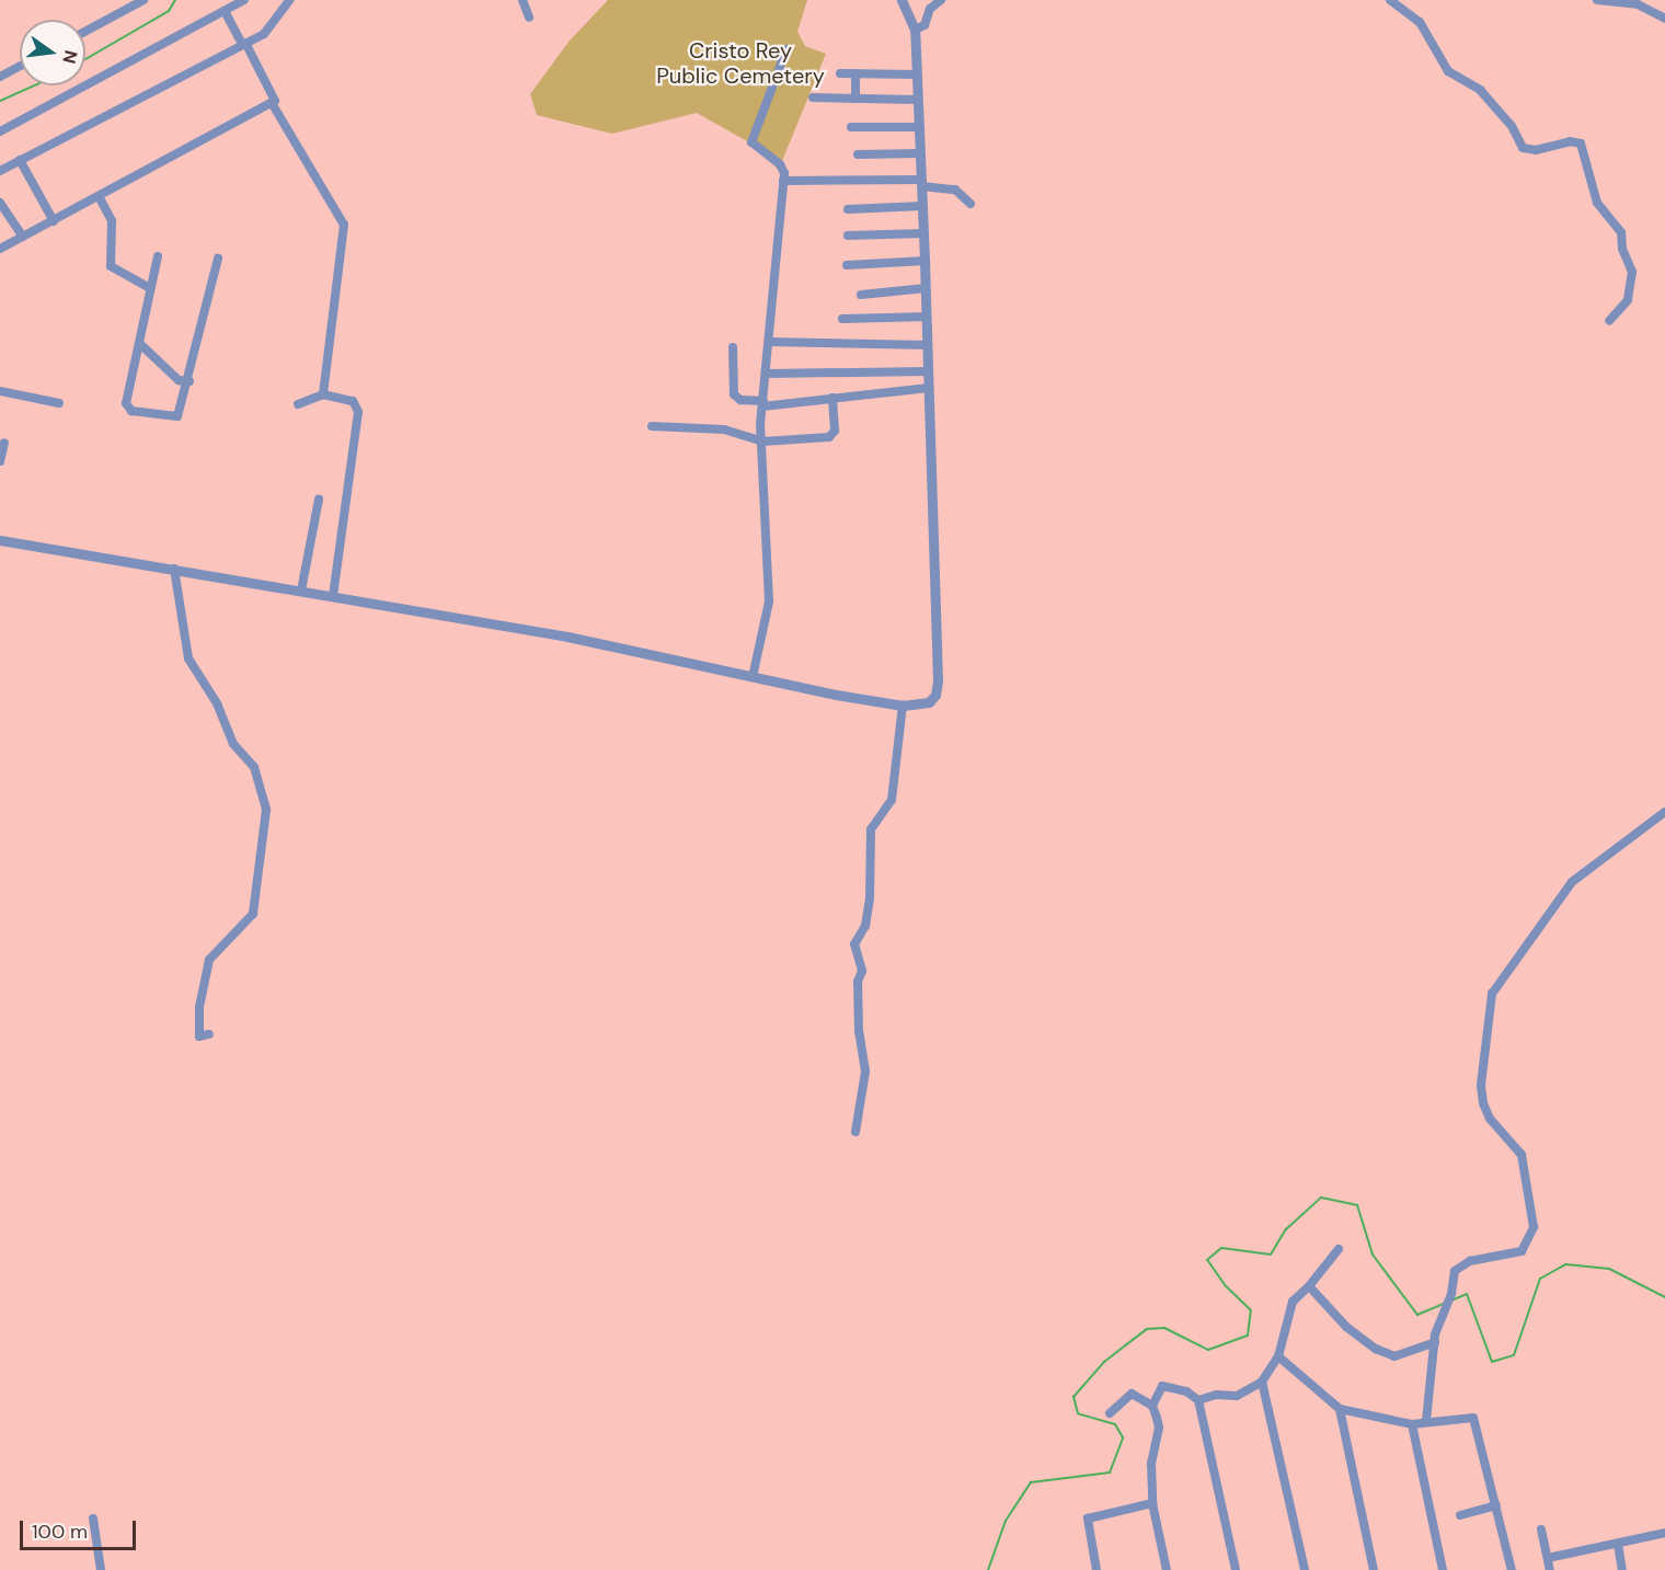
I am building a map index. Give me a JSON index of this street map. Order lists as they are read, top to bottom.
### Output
{
  "parks": ["Cristo Rey Public Cemetery"],
  "scale_bar": "100 m",
  "north": "right"
}
